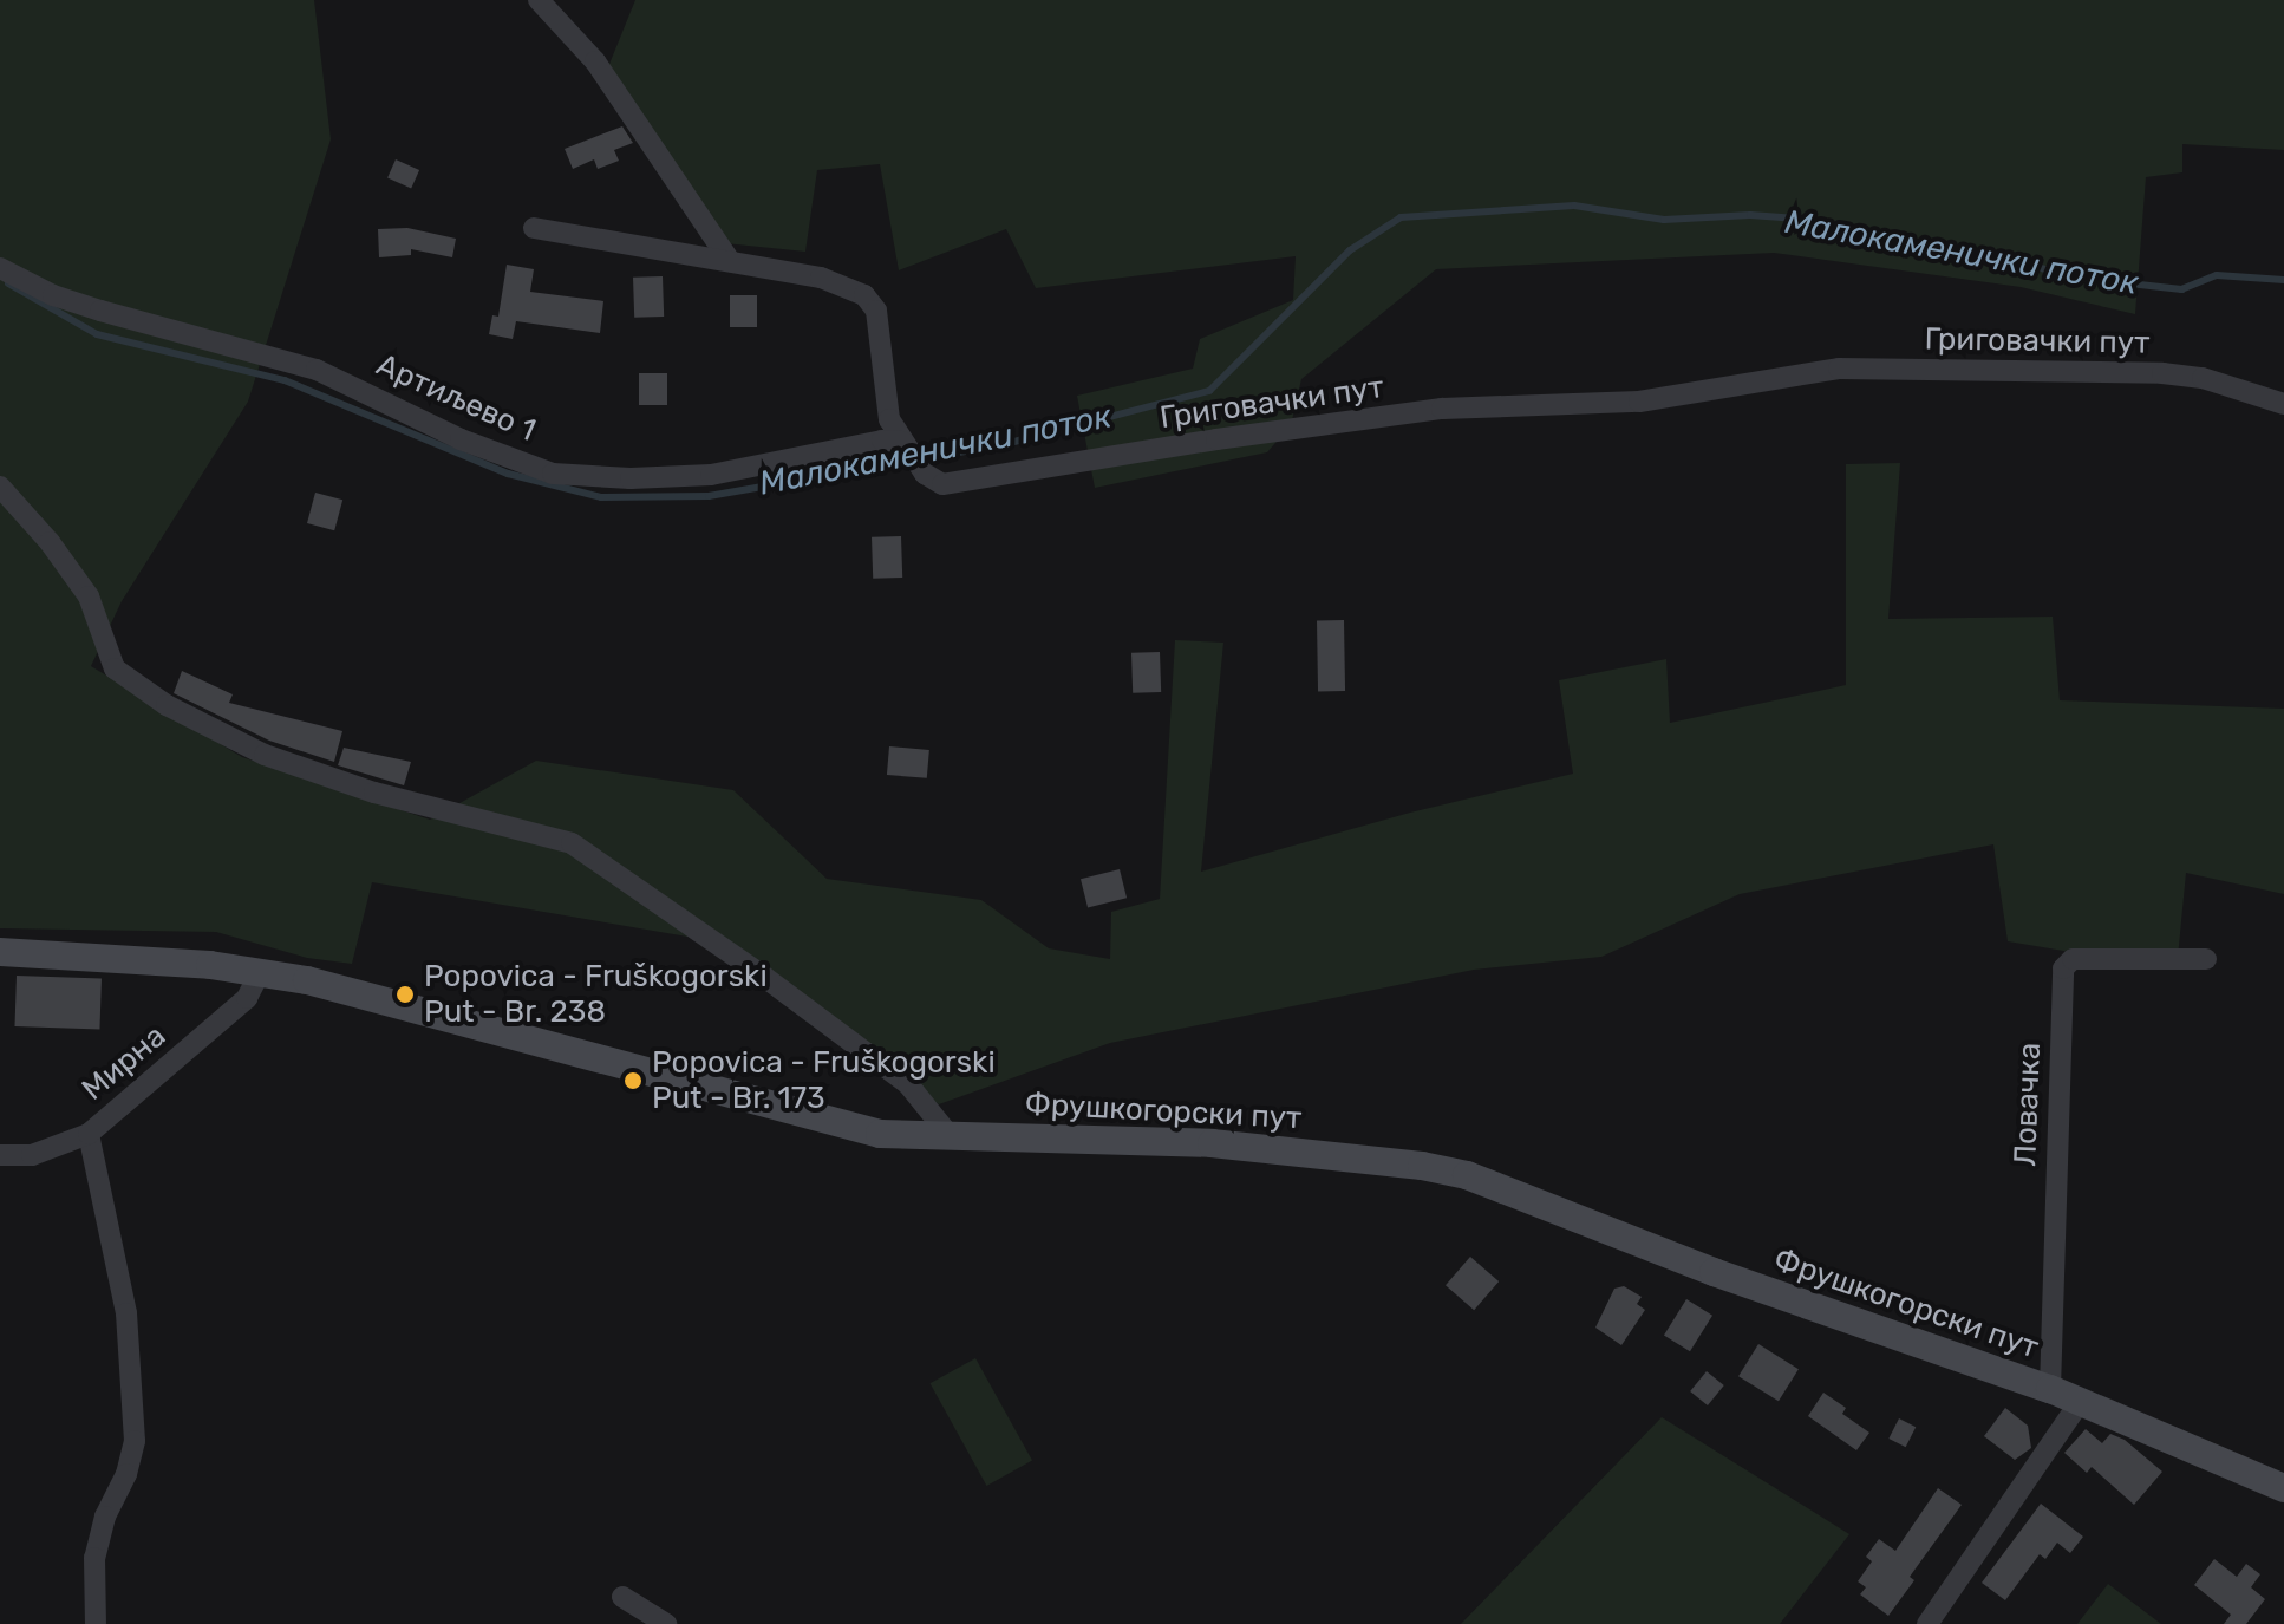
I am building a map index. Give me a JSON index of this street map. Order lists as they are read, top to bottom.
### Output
{
  "streets": {
    "street": [
      "Григовачки пут",
      "Артиљево 1",
      "Мирна",
      "Ловачка",
      "Фрушкогорски пут"
    ]
  },
  "crossings": [
    ["Григовачки пут", "Артиљево 1"],
    ["Мирна", "Фрушкогорски пут"],
    ["Ловачка", "Фрушкогорски пут"]
  ],
  "water": ["Малокаменички поток"],
  "places": ["Popovica - Fruškogorski Put - Br. 238", "Popovica - Fruškogorski Put - Br. 173"]
}
